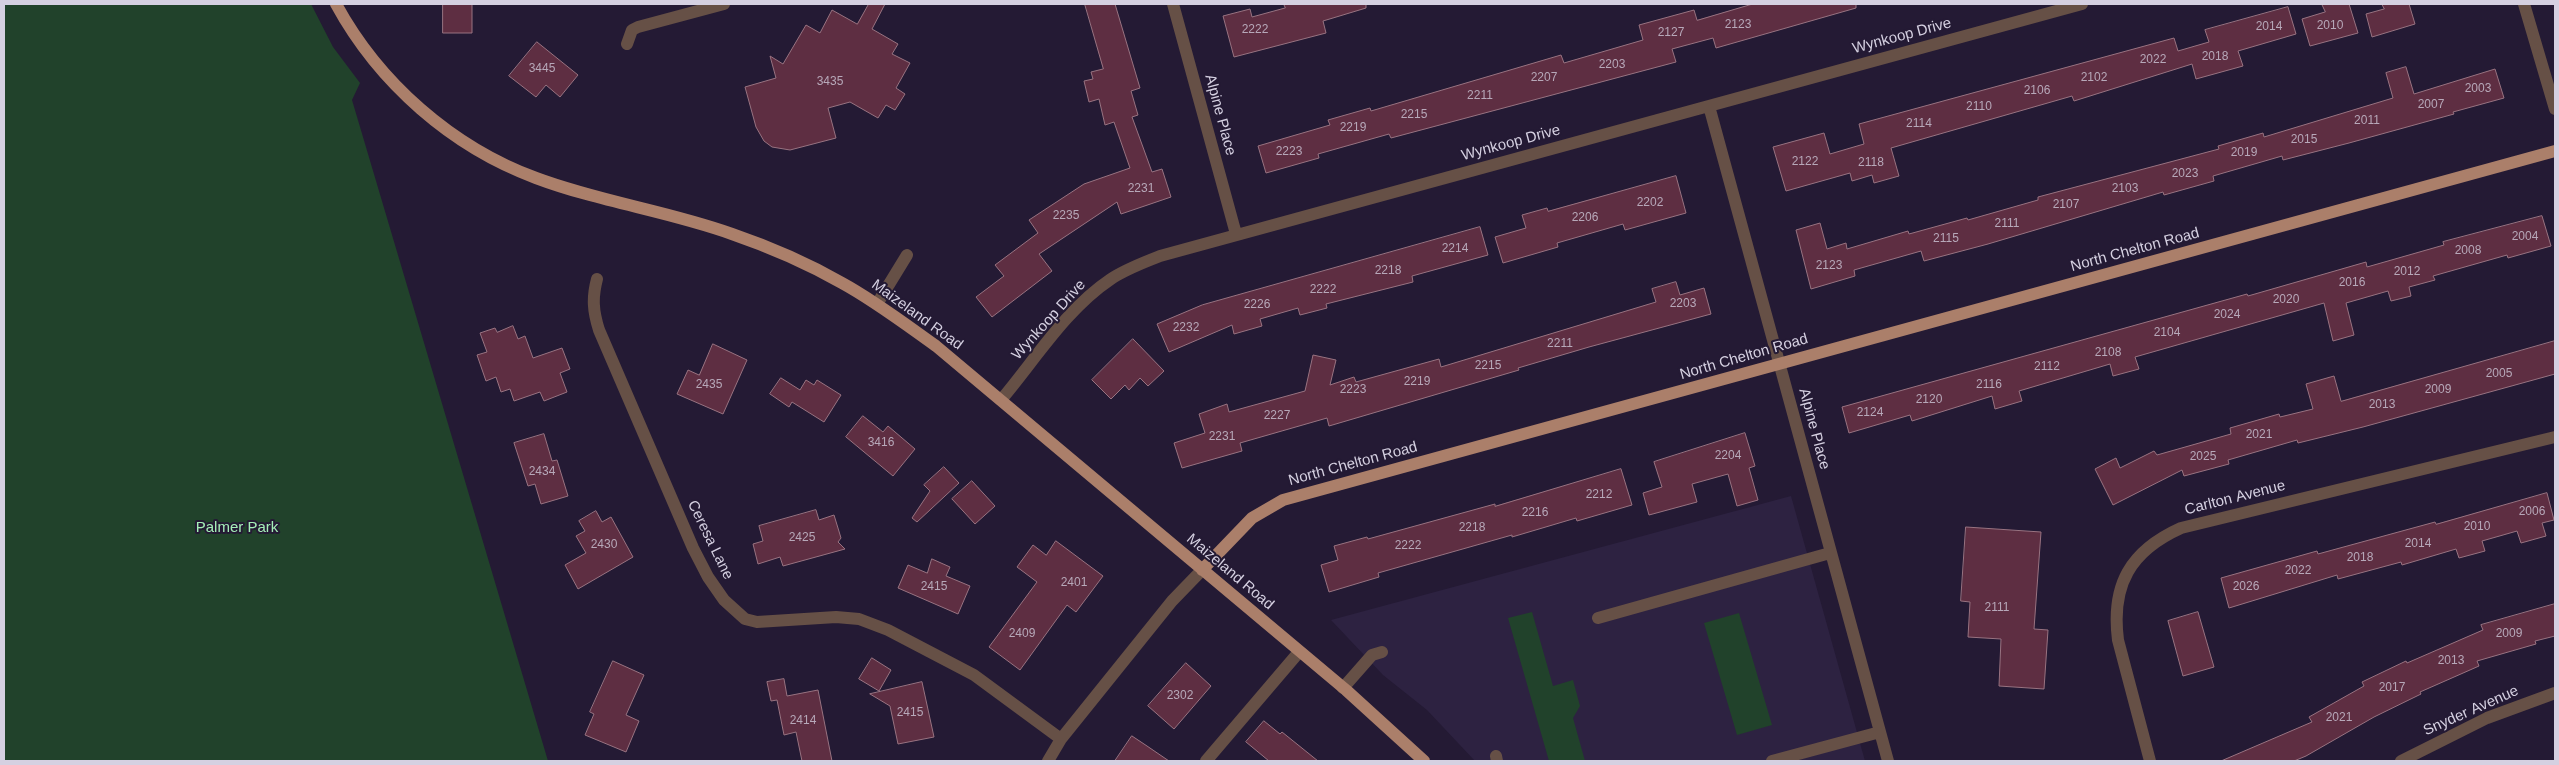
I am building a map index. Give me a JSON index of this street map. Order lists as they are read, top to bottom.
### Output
{
  "streets": {
    "main road": ["North Chelton Road", "Maizeland Road"],
    "street": [
      "Wynkoop Drive",
      "Alpine Place",
      "Carlton Avenue",
      "Ceresa Lane",
      "Snyder Avenue"
    ]
  },
  "crossings": [
    ["Wynkoop Drive", "Alpine Place"],
    ["Wynkoop Drive", "Maizeland Road"],
    ["Alpine Place", "North Chelton Road"],
    ["North Chelton Road", "Maizeland Road"],
    ["North Chelton Road", "Ceresa Lane"]
  ],
  "parks": ["Palmer Park"],
  "house_numbers": [
    "2123",
    "2010",
    "2014",
    "2222",
    "2127",
    "2018",
    "2022",
    "2203",
    "3445",
    "2207",
    "2102",
    "3435",
    "2003",
    "2106",
    "2211",
    "2007",
    "2110",
    "2215",
    "2011",
    "2114",
    "2219",
    "2015",
    "2223",
    "2019",
    "2122",
    "2118",
    "2023",
    "2231",
    "2103",
    "2202",
    "2107",
    "2235",
    "2206",
    "2111",
    "2004",
    "2115",
    "2214",
    "2008",
    "2123",
    "2218",
    "2012",
    "2016",
    "2222",
    "2020",
    "2203",
    "2226",
    "2024",
    "2232",
    "2104",
    "2211",
    "2108",
    "2215",
    "2112",
    "2005",
    "2219",
    "2435",
    "2116",
    "2223",
    "2009",
    "2120",
    "2013",
    "2124",
    "2227",
    "2021",
    "2231",
    "3416",
    "2204",
    "2025",
    "2434",
    "2212",
    "2006",
    "2216",
    "2010",
    "2218",
    "2425",
    "2014",
    "2430",
    "2222",
    "2018",
    "2022",
    "2401",
    "2415",
    "2026",
    "2111",
    "2409",
    "2009",
    "2013",
    "2017",
    "2302",
    "2415",
    "2021",
    "2414"
  ]
}
